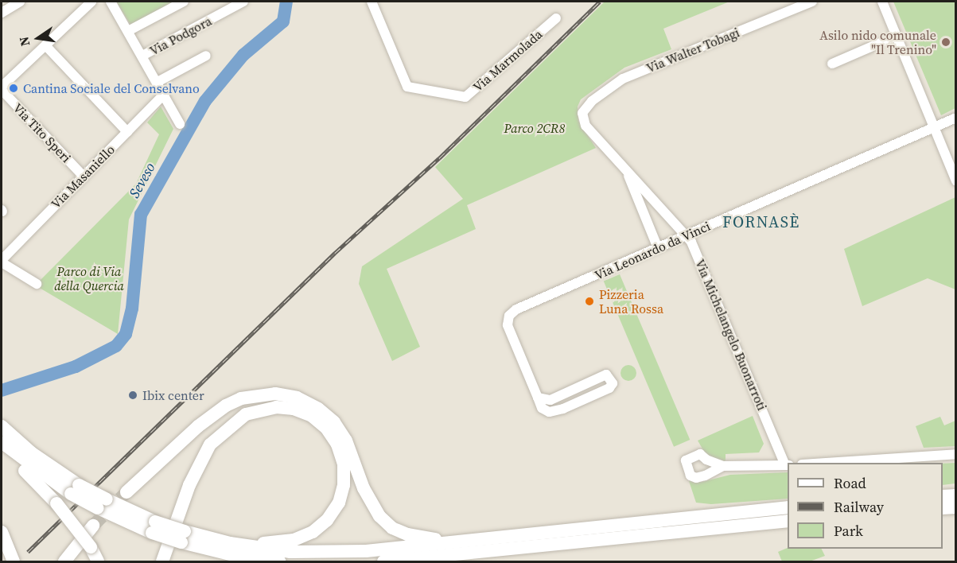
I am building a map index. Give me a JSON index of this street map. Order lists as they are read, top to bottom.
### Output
{
  "streets": {
    "street": [
      "Via Podgora",
      "Via Walter Tobagi",
      "Via Marmolada",
      "Via Tito Speri",
      "Via Masaniello",
      "Via Leonardo da Vinci",
      "Via Michelangelo Buonarroti"
    ]
  },
  "crossings": [
    ["Via Walter Tobagi", "Via Michelangelo Buonarroti"],
    ["Via Tito Speri", "Via Masaniello"],
    ["Via Leonardo da Vinci", "Via Michelangelo Buonarroti"]
  ],
  "districts": ["FORNASÈ"],
  "water": ["Seveso"],
  "parks": ["Parco 2CR8", "Parco di Via della Quercia"],
  "places": [
    "Asilo nido comunale \"Il Trenino\"",
    "Cantina Sociale del Conselvano",
    "Pizzeria Luna Rossa",
    "Ibix center"
  ],
  "legend": ["Road", "Railway", "Park"],
  "north": "left"
}
